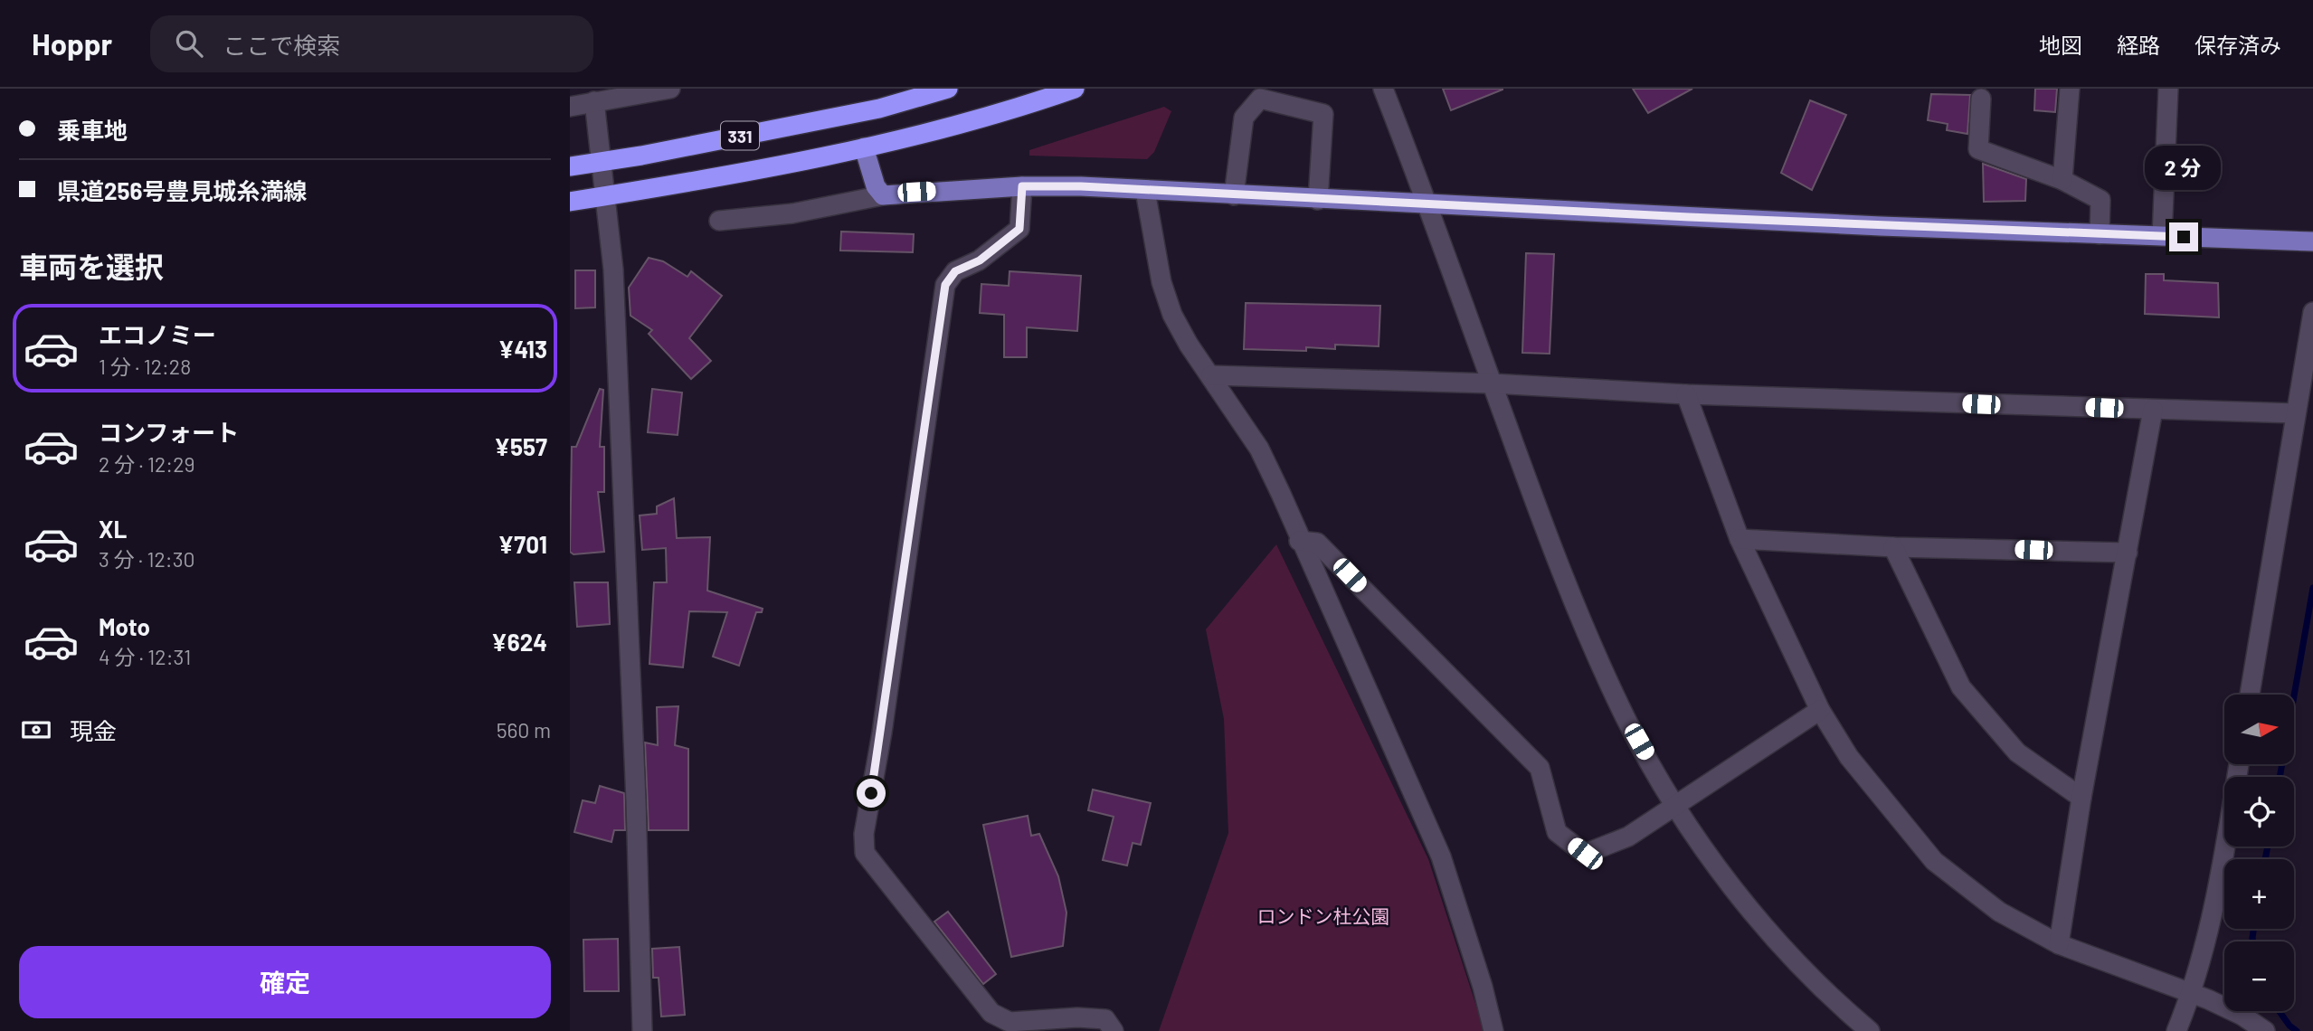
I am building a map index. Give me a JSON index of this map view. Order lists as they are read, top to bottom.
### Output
{
  "streets": {
    "highway": ["331"]
  },
  "parks": ["ロンドン杜公園"],
  "north": "right",
  "page": {
    "header": "Hoppr",
    "search": "ここで検索",
    "nav": ["地図", "経路", "保存済み"],
    "banner": ["乗車地", "県道256号豊見城糸満線"],
    "bubble": "2 分",
    "heading": "車両を選択",
    "list": [
      {
        "name": "エコノミー",
        "note": "1 分 · 12:28",
        "value": "¥413"
      },
      {
        "name": "コンフォート",
        "note": "2 分 · 12:29",
        "value": "¥557"
      },
      {
        "name": "XL",
        "note": "3 分 · 12:30",
        "value": "¥701"
      },
      {
        "name": "Moto",
        "note": "4 分 · 12:31",
        "value": "¥624"
      }
    ],
    "pay": ["現金", "560 m"],
    "map_buttons": ["+", "−"],
    "buttons": "確定"
  }
}
